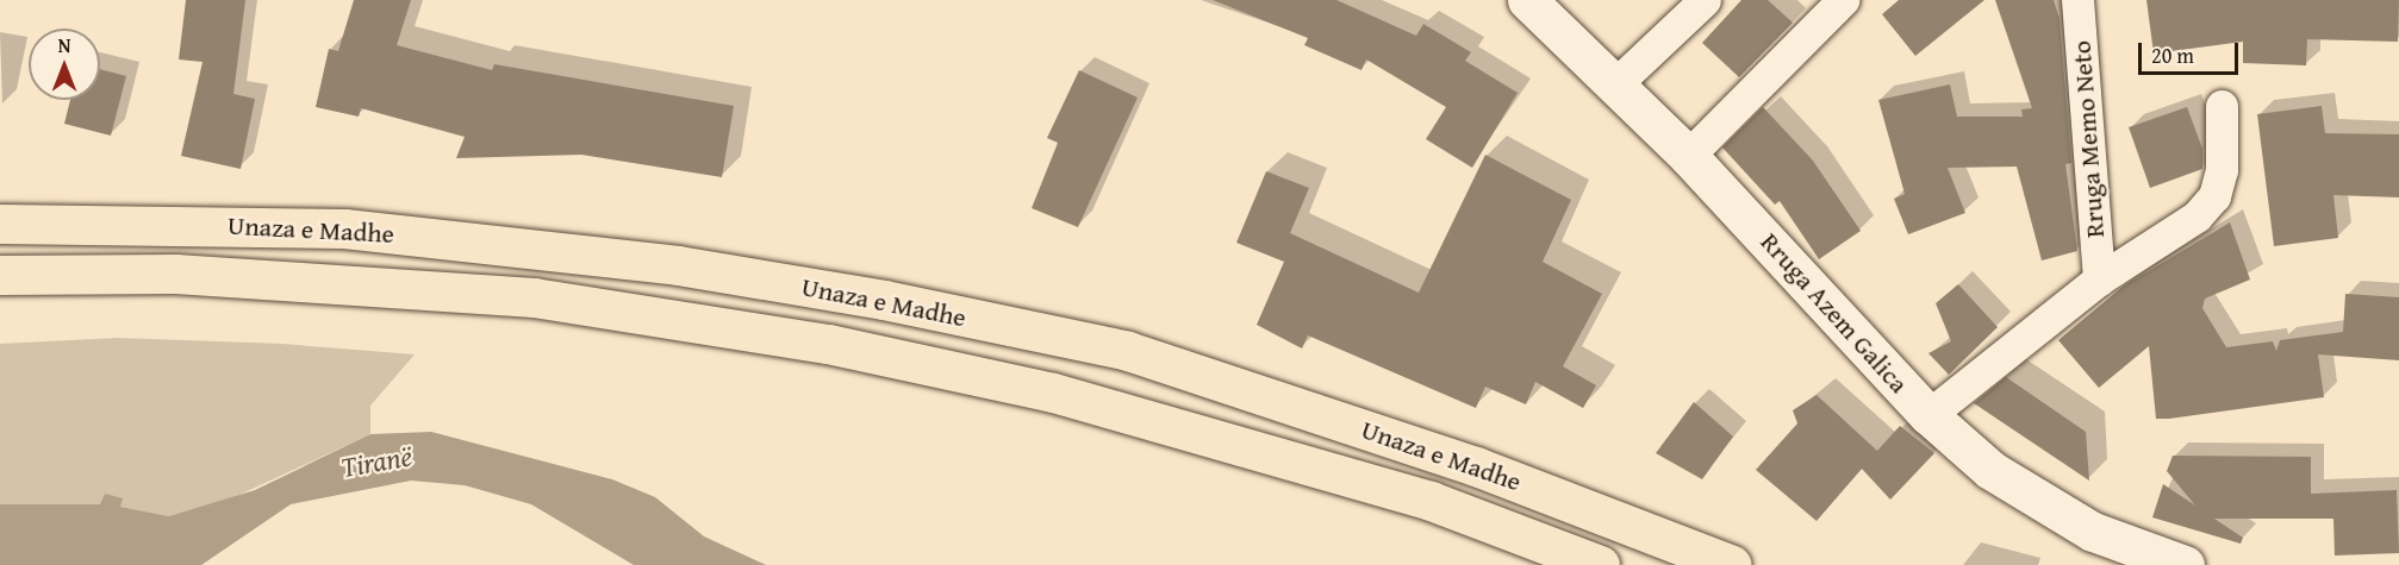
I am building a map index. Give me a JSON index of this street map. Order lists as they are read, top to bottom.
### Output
{
  "streets": {
    "highway": ["Unaza e Madhe"],
    "main road": ["Rruga Azem Galica"],
    "street": ["Rruga Memo Neto"]
  },
  "crossings": [
    ["Rruga Memo Neto", "Rruga Azem Galica"]
  ],
  "water": ["Tiranë"],
  "scale_bar": "20 m",
  "north": "top"
}
